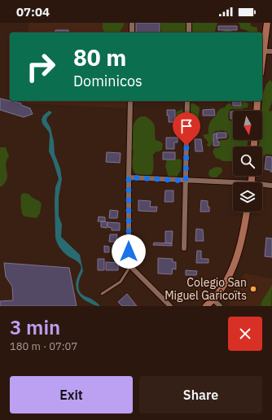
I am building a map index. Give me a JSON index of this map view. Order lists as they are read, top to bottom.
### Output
{
  "places": ["Colegio San Miguel Garicoïts"],
  "north": "bottom",
  "page": {
    "status": "07:04",
    "turn": ["80 m", "Dominicos"],
    "heading": ["3 min", "180 m · 07:07"],
    "buttons": ["Exit", "Share"]
  }
}
